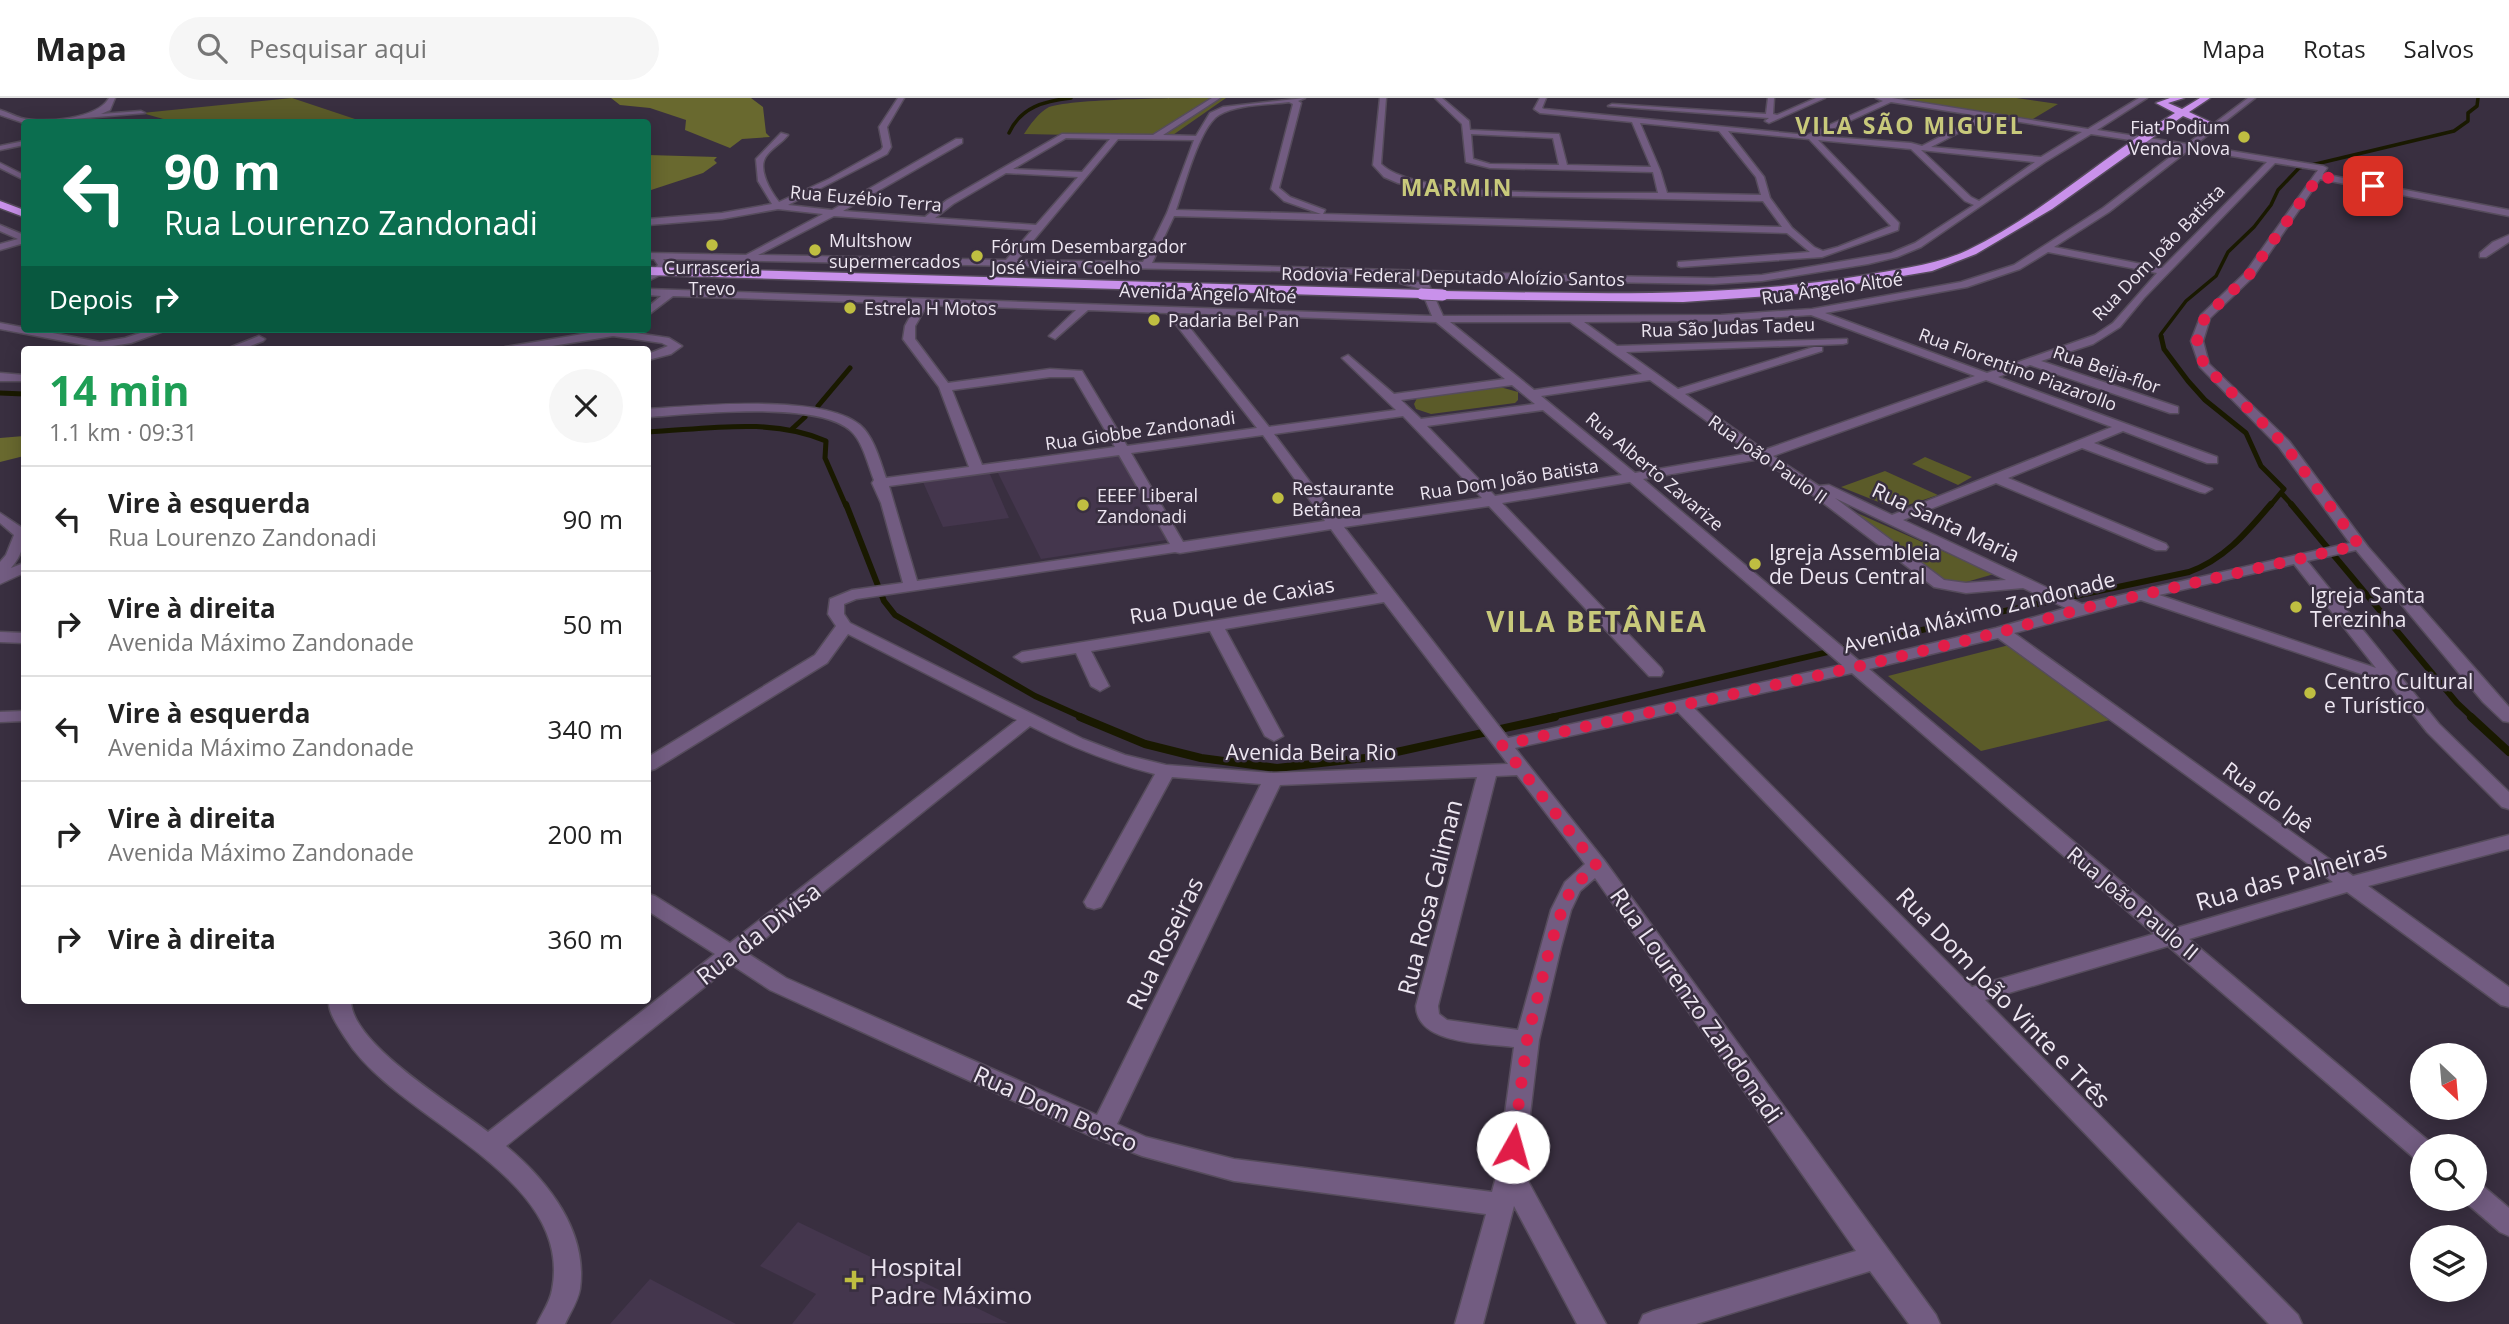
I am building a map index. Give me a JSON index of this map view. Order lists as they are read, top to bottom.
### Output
{
  "streets": {
    "highway": ["Rodovia Federal Deputado Aloízio Santos"],
    "street": [
      "Rua Euzébio Terra",
      "Rua Dom João Batista",
      "Rua Ângelo Altoé",
      "Avenida Ângelo Altoé",
      "Rua São Judas Tadeu",
      "Rua Florentino Piazarollo",
      "Rua Beija-flor",
      "Rua Giobbe Zandonadi",
      "Rua João Paulo II",
      "Rua Alberto Zavarize",
      "Rua Santa Maria",
      "Rua Duque de Caxias",
      "Avenida Máximo Zandonade",
      "Avenida Beira Rio",
      "Rua do Ipê",
      "Rua das Palneiras",
      "Rua Rosa Caliman",
      "Rua da Divisa",
      "Rua Roseiras",
      "Rua Dom João Vinte e Três",
      "Rua Lourenzo Zandonadi",
      "Rua Dom Bosco"
    ]
  },
  "crossings": [
    ["Rua Dom João Batista", "Rua Florentino Piazarollo"],
    ["Rua Dom João Batista", "Rua Beija-flor"],
    ["Rua Dom João Batista", "Rua João Paulo II"],
    ["Rua Dom João Batista", "Rua Alberto Zavarize"],
    ["Rua Dom João Batista", "Avenida Beira Rio"],
    ["Rua Dom João Batista", "Rua Lourenzo Zandonadi"],
    ["Rodovia Federal Deputado Aloízio Santos", "Rua Ângelo Altoé"],
    ["Rodovia Federal Deputado Aloízio Santos", "Avenida Ângelo Altoé"],
    ["Rodovia Federal Deputado Aloízio Santos", "Rua Alberto Zavarize"],
    ["Rua Ângelo Altoé", "Avenida Ângelo Altoé"],
    ["Rua Ângelo Altoé", "Rua Florentino Piazarollo"],
    ["Rua Ângelo Altoé", "Rua João Paulo II"],
    ["Rua Ângelo Altoé", "Rua Alberto Zavarize"],
    ["Avenida Ângelo Altoé", "Rua Alberto Zavarize"],
    ["Avenida Ângelo Altoé", "Rua Lourenzo Zandonadi"],
    ["Rua São Judas Tadeu", "Rua João Paulo II"],
    ["Rua Giobbe Zandonadi", "Rua Lourenzo Zandonadi"],
    ["Rua João Paulo II", "Rua Alberto Zavarize"],
    ["Rua João Paulo II", "Rua Santa Maria"],
    ["Rua João Paulo II", "Avenida Máximo Zandonade"],
    ["Rua João Paulo II", "Rua das Palneiras"],
    ["Rua Alberto Zavarize", "Avenida Máximo Zandonade"],
    ["Rua Santa Maria", "Avenida Máximo Zandonade"],
    ["Rua Duque de Caxias", "Rua Lourenzo Zandonadi"],
    ["Avenida Máximo Zandonade", "Rua do Ipê"],
    ["Avenida Máximo Zandonade", "Rua Dom João Vinte e Três"],
    ["Avenida Máximo Zandonade", "Rua Lourenzo Zandonadi"],
    ["Avenida Beira Rio", "Rua Rosa Caliman"],
    ["Avenida Beira Rio", "Rua da Divisa"],
    ["Avenida Beira Rio", "Rua Roseiras"],
    ["Avenida Beira Rio", "Rua Lourenzo Zandonadi"],
    ["Rua do Ipê", "Rua das Palneiras"],
    ["Rua das Palneiras", "Rua Dom João Vinte e Três"],
    ["Rua da Divisa", "Rua Dom Bosco"],
    ["Rua Roseiras", "Rua Dom Bosco"]
  ],
  "districts": ["VILA SÃO MIGUEL", "MARMIN", "VILA BETÂNEA"],
  "places": {
    "other": [
      "Fiat Podium Venda Nova",
      "Currasceria Trevo",
      "Multshow supermercados",
      "Fórum Desembargador José Vieira Coelho",
      "Estrela H Motos",
      "Padaria Bel Pan",
      "Restaurante Betânea",
      "EEEF Liberal Zandonadi",
      "Igreja Assembleia de Deus Central",
      "Igreja Santa Terezinha",
      "Centro Cultural e Turístico"
    ],
    "health": ["Hospital Padre Máximo"]
  },
  "north": "bottom right",
  "page": {
    "header": "Mapa",
    "search": "Pesquisar aqui",
    "nav": ["Mapa", "Rotas", "Salvos"],
    "turn": ["90 m", "Rua Lourenzo Zandonadi"],
    "then": "Depois",
    "heading": ["14 min", "1.1 km · 09:31"],
    "list": [
      {
        "name": "Vire à esquerda",
        "note": "Rua Lourenzo Zandonadi",
        "value": "90 m"
      },
      {
        "name": "Vire à direita",
        "note": "Avenida Máximo Zandonade",
        "value": "50 m"
      },
      {
        "name": "Vire à esquerda",
        "note": "Avenida Máximo Zandonade",
        "value": "340 m"
      },
      {
        "name": "Vire à direita",
        "note": "Avenida Máximo Zandonade",
        "value": "200 m"
      },
      {
        "name": "Vire à direita",
        "value": "360 m"
      }
    ]
  }
}
